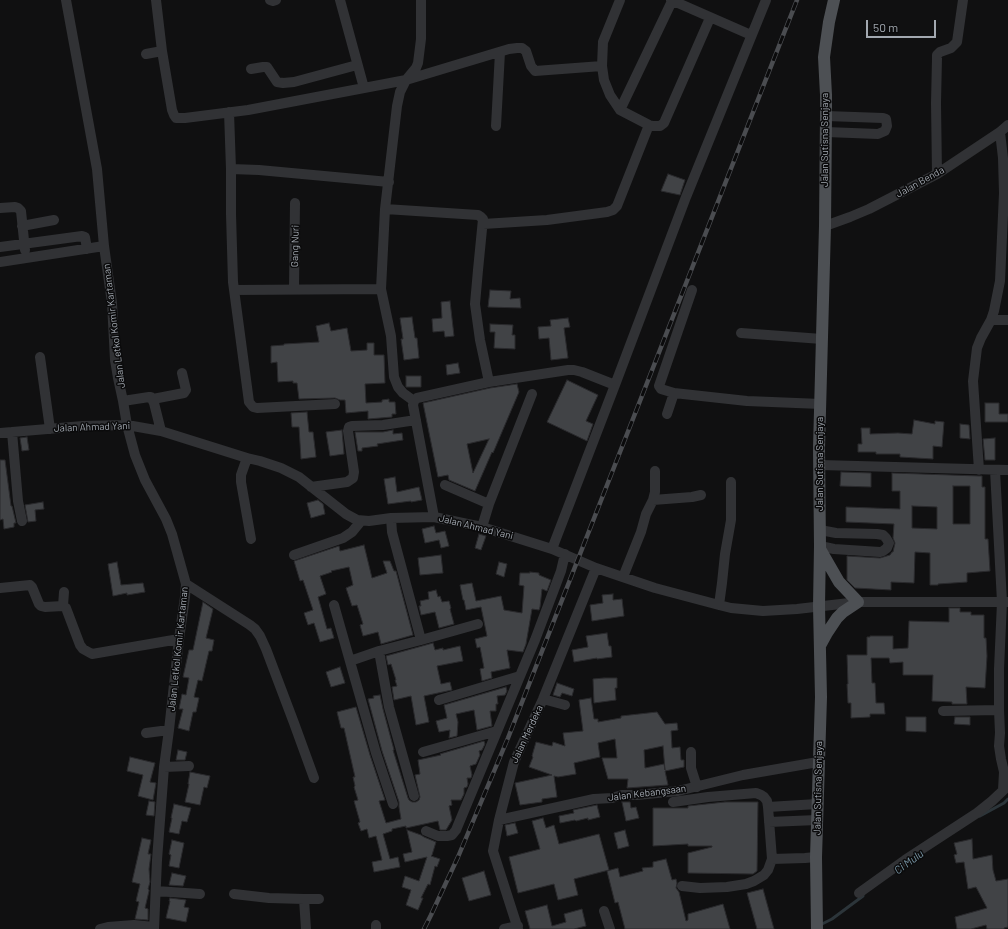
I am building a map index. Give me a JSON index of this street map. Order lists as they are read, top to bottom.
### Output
{
  "streets": {
    "main road": ["Jalan Sutisna Senjaya"],
    "street": [
      "Jalan Benda",
      "Gang Nuri",
      "Jalan Letkol Komir Kartaman",
      "Jalan Ahmad Yani",
      "Jalan Merdeka",
      "Jalan Kebangsaan"
    ]
  },
  "crossings": [
    ["Jalan Sutisna Senjaya", "Jalan Benda"],
    ["Jalan Sutisna Senjaya", "Jalan Ahmad Yani"],
    ["Jalan Sutisna Senjaya", "Jalan Kebangsaan"],
    ["Jalan Letkol Komir Kartaman", "Jalan Ahmad Yani"],
    ["Jalan Ahmad Yani", "Jalan Merdeka"],
    ["Jalan Merdeka", "Jalan Kebangsaan"]
  ],
  "water": ["Ci Mulu"],
  "scale_bar": "50 m"
}
